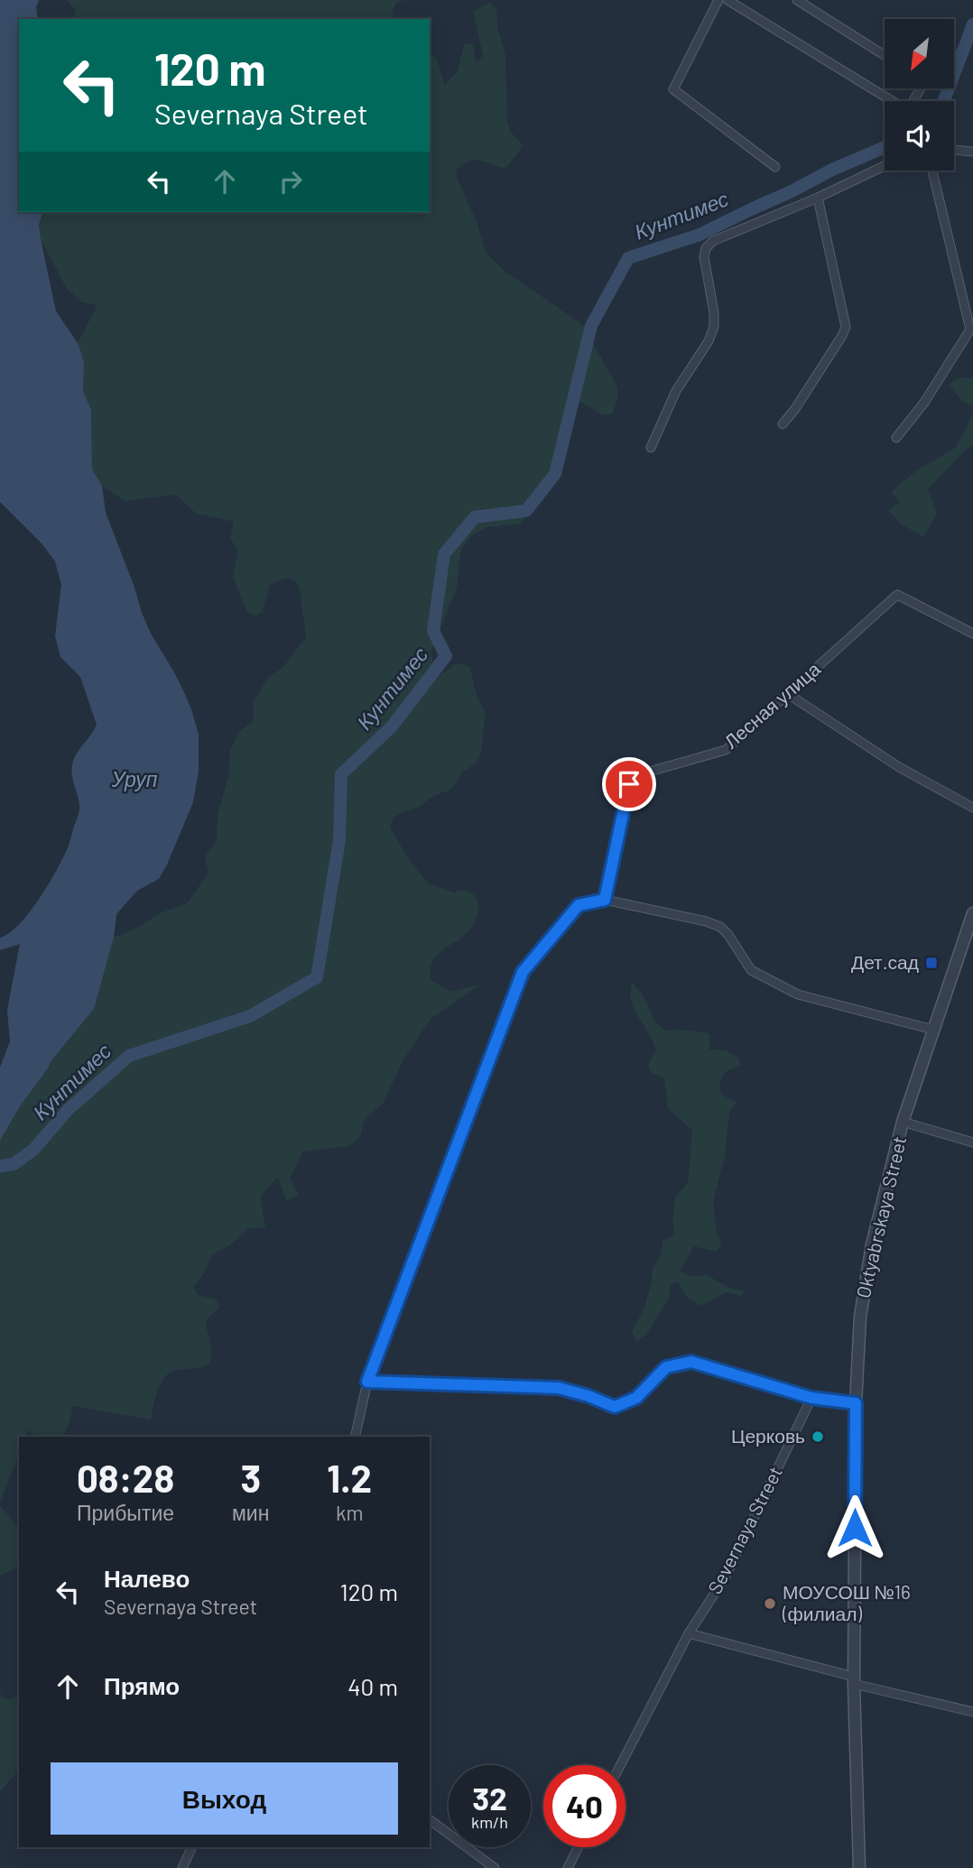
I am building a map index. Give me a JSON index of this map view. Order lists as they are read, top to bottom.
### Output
{
  "streets": {
    "street": ["Лесная улица", "Oktyabrskaya Street", "Severnaya Street"]
  },
  "water": ["Кунтимес", "Уруп"],
  "places": {
    "transit": ["Дет.сад"],
    "other": ["Церковь", "МОУСОШ №16 (филиал)"]
  },
  "north": "bottom left",
  "page": {
    "turn": ["120 m", "Severnaya Street"],
    "eta": [
      "08:28",
      "Прибытие",
      "3",
      "мин",
      "1.2",
      "km"
    ],
    "list": [
      {
        "name": "Налево",
        "note": "Severnaya Street",
        "value": "120 m"
      },
      {
        "name": "Прямо",
        "value": "40 m"
      }
    ],
    "buttons": "Выход",
    "speed": "32 km/h",
    "limit": "40"
  }
}
